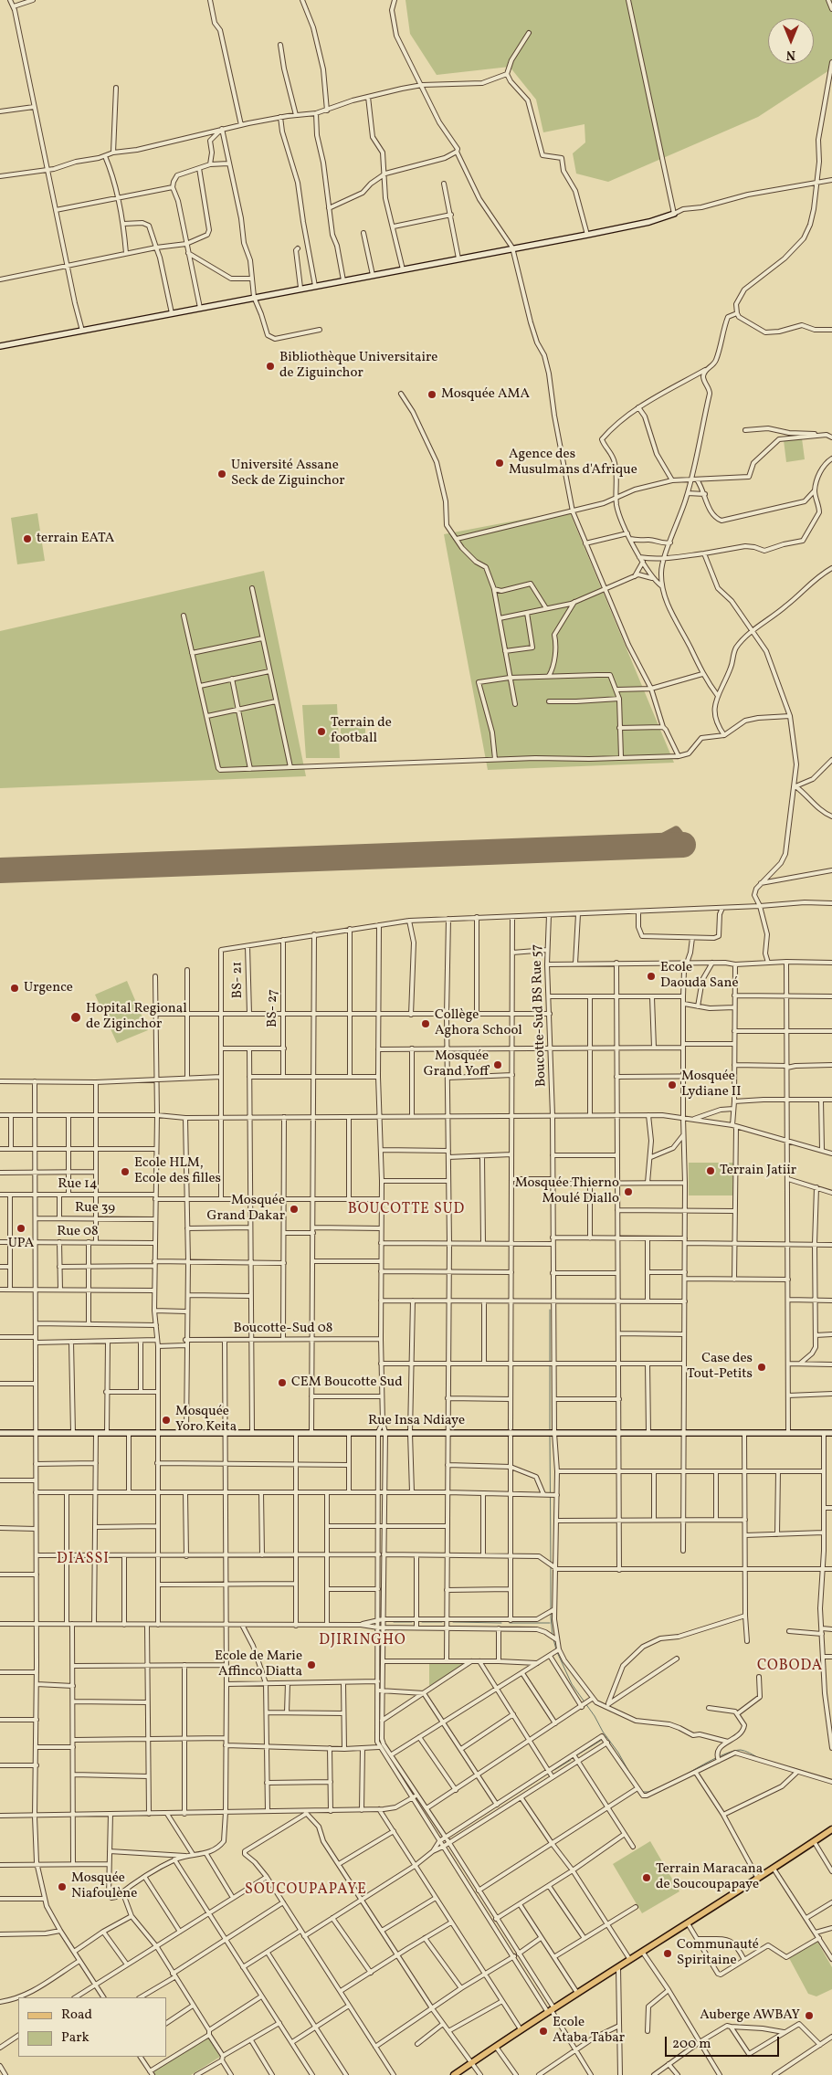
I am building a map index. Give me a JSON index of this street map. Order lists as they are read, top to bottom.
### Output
{
  "streets": {
    "main road": ["Rue Insa Ndiaye"],
    "street": [
      "BS- 21",
      "BS- 27",
      "Boucotte-Sud BS Rue 57",
      "Rue 14",
      "Rue 39",
      "Rue 08",
      "Boucotte-Sud 08"
    ]
  },
  "crossings": [
    ["Boucotte-Sud BS Rue 57", "Rue Insa Ndiaye"]
  ],
  "districts": [
    "BOUCOTTE SUD",
    "DIASSI",
    "DJIRINGHO",
    "COBODA",
    "SOUCOUPAPAYE"
  ],
  "places": [
    "Bibliothèque Universitaire de Ziguinchor",
    "Mosquée AMA",
    "Agence des Musulmans d'Afrique",
    "Université Assane Seck de Ziguinchor",
    "terrain EATA",
    "Terrain de football",
    "Ecole Daouda Sané",
    "Urgence",
    "Hopital Regional de Ziginchor",
    "Collège Aghora School",
    "Mosquée Grand Yoff",
    "Mosquée Lydiane II",
    "Terrain Jatiir",
    "Ecole HLM, Ecole des filles",
    "Mosquée Thierno Moulé Diallo",
    "Mosquée Grand Dakar",
    "UPA",
    "Case des Tout-Petits",
    "CEM Boucotte Sud",
    "Mosquée Yoro Keita",
    "Ecole de Marie Affinco Diatta",
    "Terrain Maracana de Soucoupapaye",
    "Mosquée Niafoulène",
    "Communauté Spiritaine",
    "Auberge AWBAY",
    "Ecole Ataba Tabar"
  ],
  "legend": ["Road", "Park"],
  "scale_bar": "200 m",
  "north": "bottom"
}
